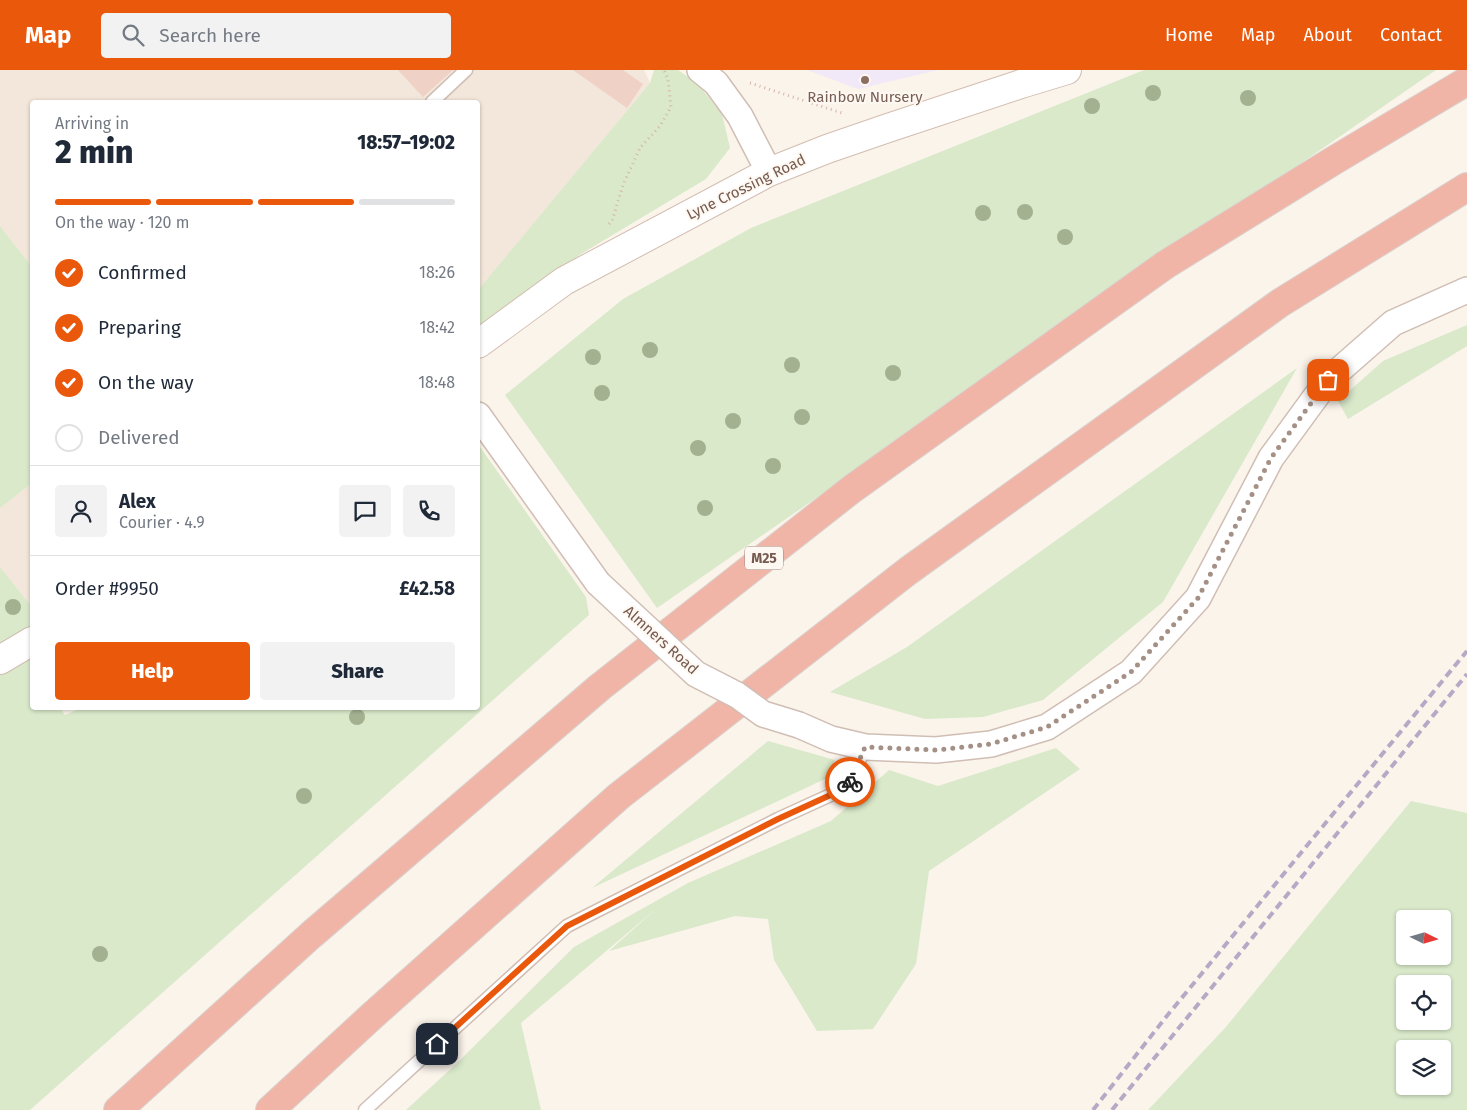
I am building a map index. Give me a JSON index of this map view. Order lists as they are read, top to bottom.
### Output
{
  "streets": {
    "highway": ["M25"],
    "street": ["Lyne Crossing Road", "Almners Road"]
  },
  "places": ["Rainbow Nursery"],
  "north": "right",
  "page": {
    "header": "Map",
    "search": "Search here",
    "nav": [
      "Home",
      "Map",
      "About",
      "Contact"
    ],
    "heading": ["2 min", "Arriving in", "18:57–19:02"],
    "panel": [
      "Alex",
      "Courier · 4.9",
      "Order #9950",
      "£42.58"
    ],
    "bar": "On the way · 120 m",
    "list": [
      ["Confirmed", "18:26"],
      ["Preparing", "18:42"],
      ["On the way", "18:48"],
      "Delivered"
    ],
    "buttons": ["Help", "Share"]
  }
}
